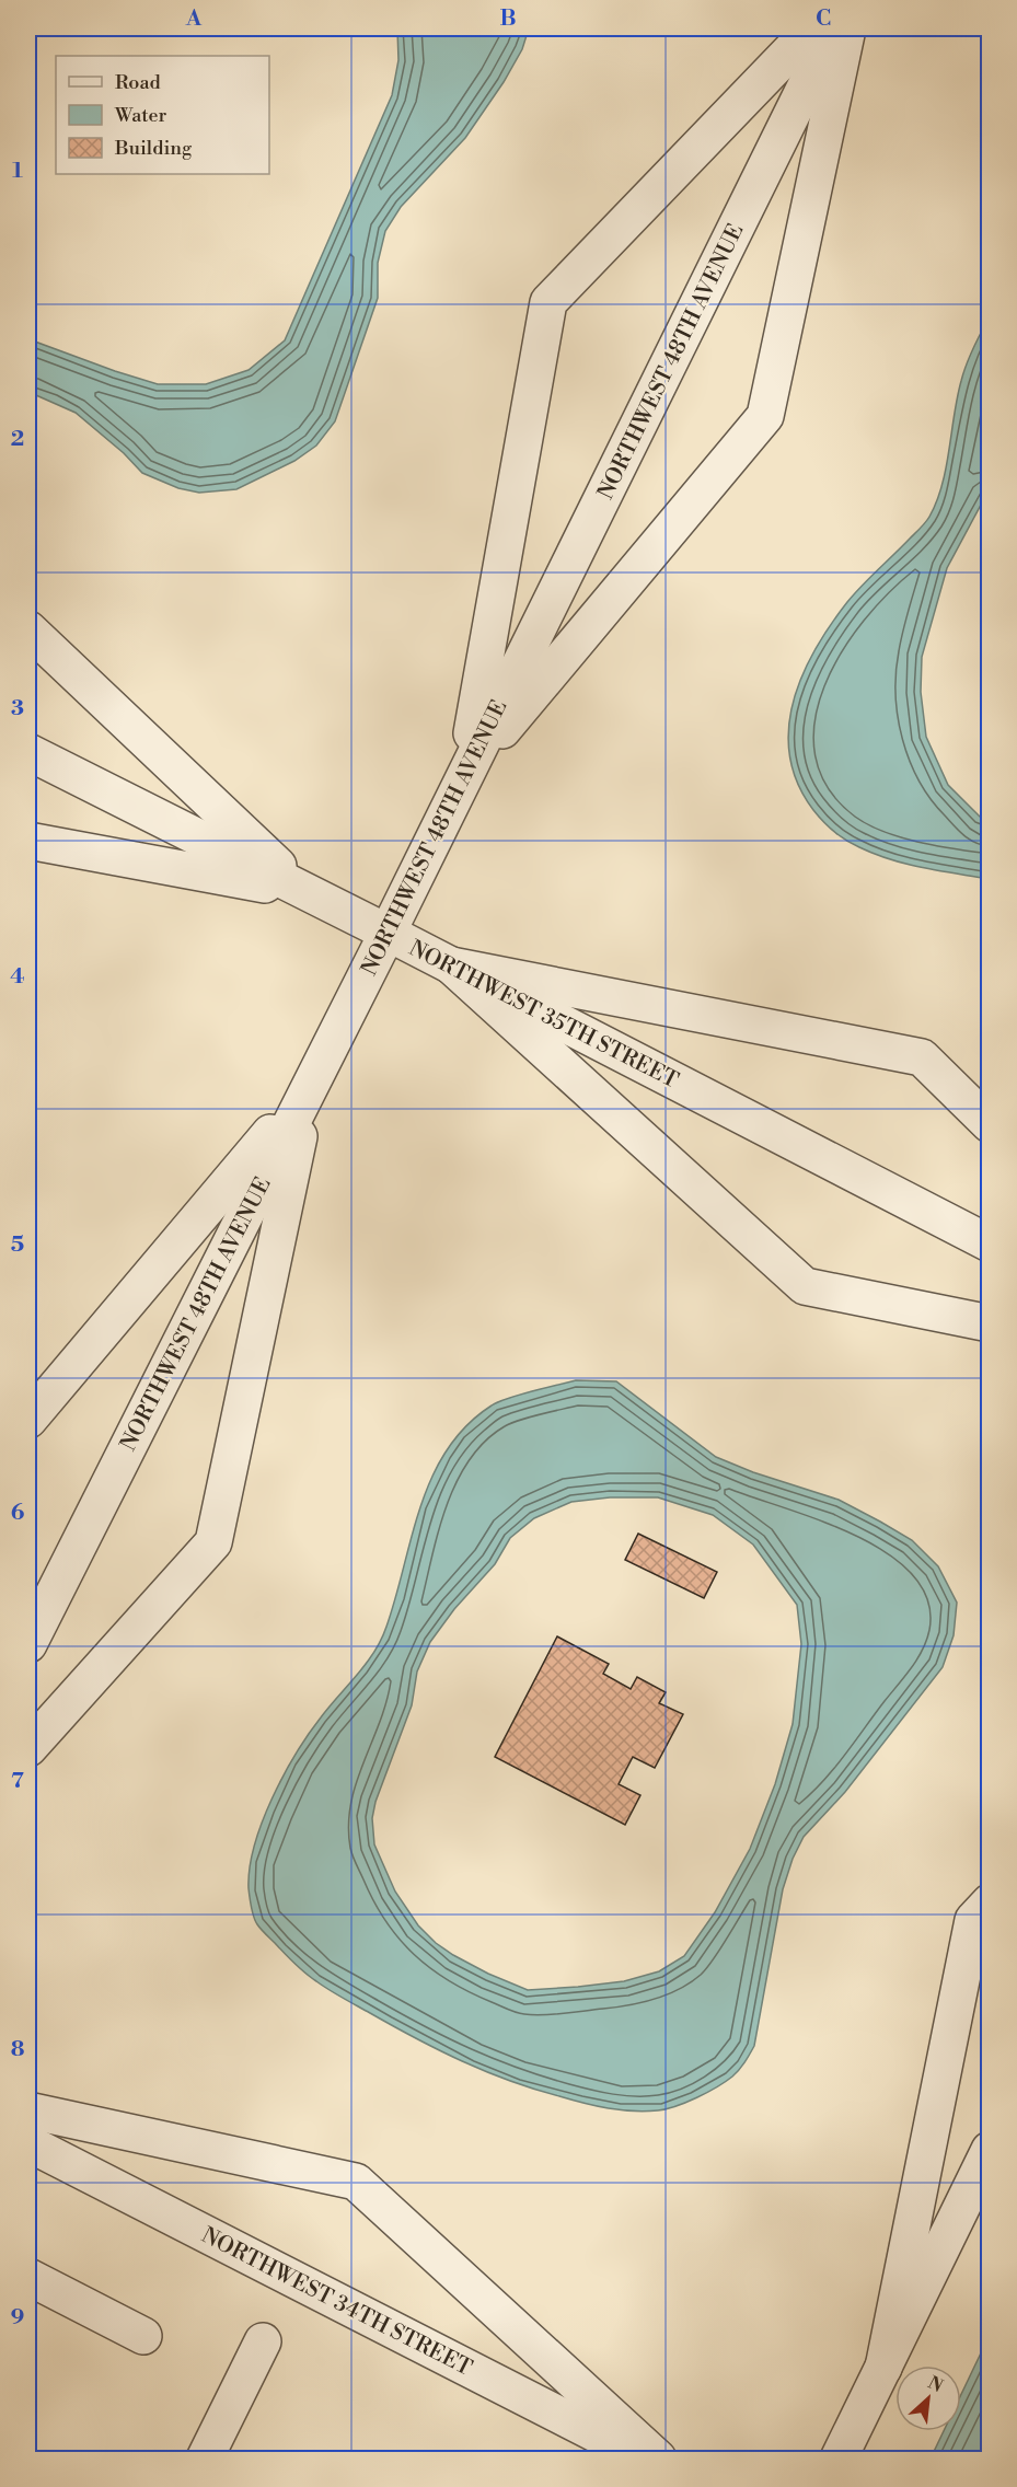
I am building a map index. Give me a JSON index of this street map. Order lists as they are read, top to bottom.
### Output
{
  "streets": {
    "street": ["NORTHWEST 48TH AVENUE", "NORTHWEST 35TH STREET", "NORTHWEST 34TH STREET"]
  },
  "crossings": [
    ["NORTHWEST 48TH AVENUE", "NORTHWEST 35TH STREET"]
  ],
  "legend": ["Road", "Water", "Building"],
  "north": "top right",
  "grid": {
    "columns": ["A", "B", "C"],
    "rows": [
      "1",
      "2",
      "3",
      "4",
      "5",
      "6",
      "7",
      "8",
      "9"
    ]
  }
}
